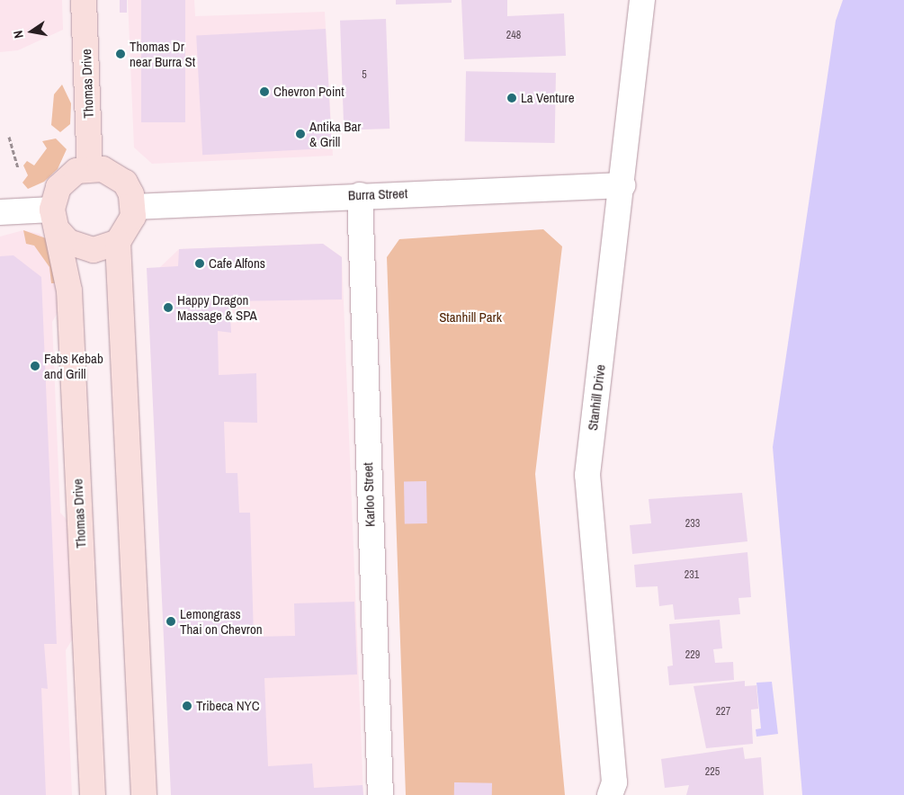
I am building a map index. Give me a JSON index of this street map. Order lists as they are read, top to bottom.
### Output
{
  "streets": {
    "main road": ["Thomas Drive"],
    "street": ["Burra Street", "Stanhill Drive", "Karloo Street"]
  },
  "crossings": [
    ["Thomas Drive", "Burra Street"],
    ["Burra Street", "Stanhill Drive"],
    ["Burra Street", "Karloo Street"]
  ],
  "parks": ["Stanhill Park"],
  "places": [
    "Thomas Dr near Burra St",
    "Chevron Point",
    "La Venture",
    "Antika Bar & Grill",
    "Cafe Alfons",
    "Happy Dragon Massage & SPA",
    "Fabs Kebab and Grill",
    "Lemongrass Thai on Chevron",
    "Tribeca NYC"
  ],
  "house_numbers": [
    "248",
    "5",
    "233",
    "231",
    "229",
    "227",
    "225"
  ],
  "north": "left"
}
